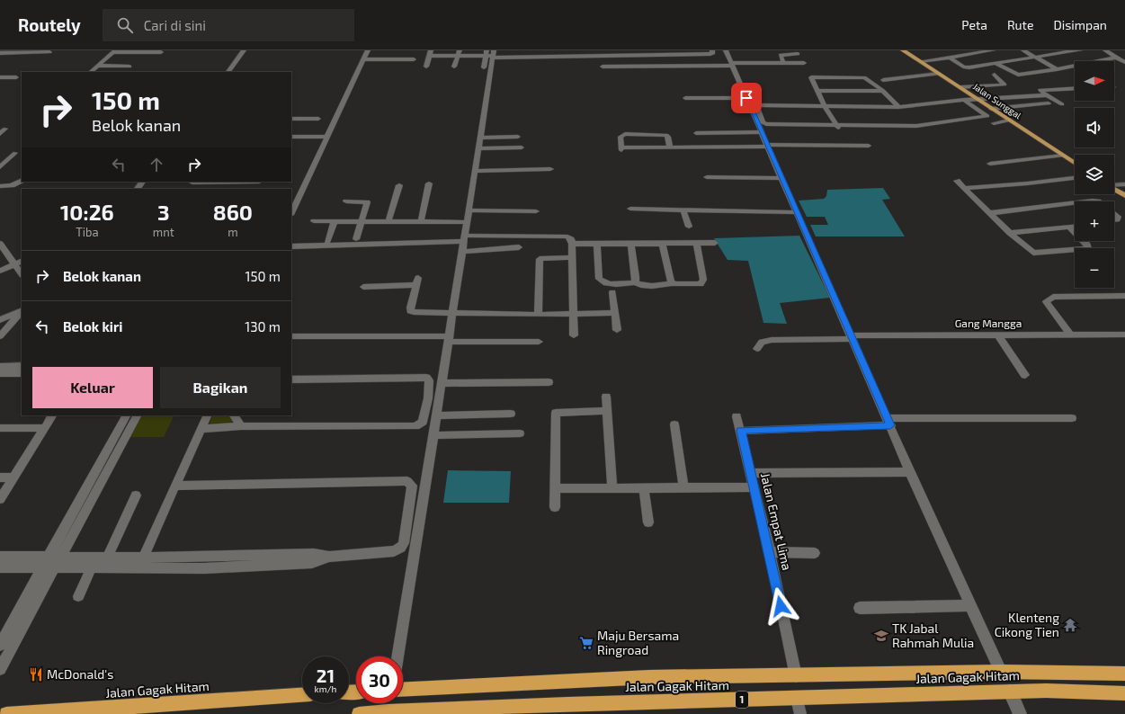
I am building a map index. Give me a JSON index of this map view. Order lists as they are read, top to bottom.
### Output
{
  "streets": {
    "highway": ["Jalan Gagak Hitam", "1"],
    "main road": ["Jalan Sunggal"],
    "street": ["Gang Mangga", "Jalan Empat Lima"]
  },
  "crossings": [
    ["Jalan Empat Lima", "Jalan Gagak Hitam"]
  ],
  "places": {
    "temple": ["Klenteng Cikong Tien"],
    "school or university": ["TK Jabal Rahmah Mulia"],
    "supermarket": ["Maju Bersama Ringroad"],
    "restaurant": ["McDonald's"]
  },
  "north": "right",
  "page": {
    "header": "Routely",
    "search": "Cari di sini",
    "nav": ["Peta", "Rute", "Disimpan"],
    "map_buttons": ["+", "−"],
    "turn": ["150 m", "Belok kanan"],
    "eta": [
      "10:26",
      "Tiba",
      "3",
      "mnt",
      "860",
      "m"
    ],
    "list": [
      {
        "name": "Belok kanan",
        "value": "150 m"
      },
      {
        "name": "Belok kiri",
        "value": "130 m"
      }
    ],
    "buttons": ["Keluar", "Bagikan"],
    "speed": "21 km/h",
    "limit": "30"
  }
}
